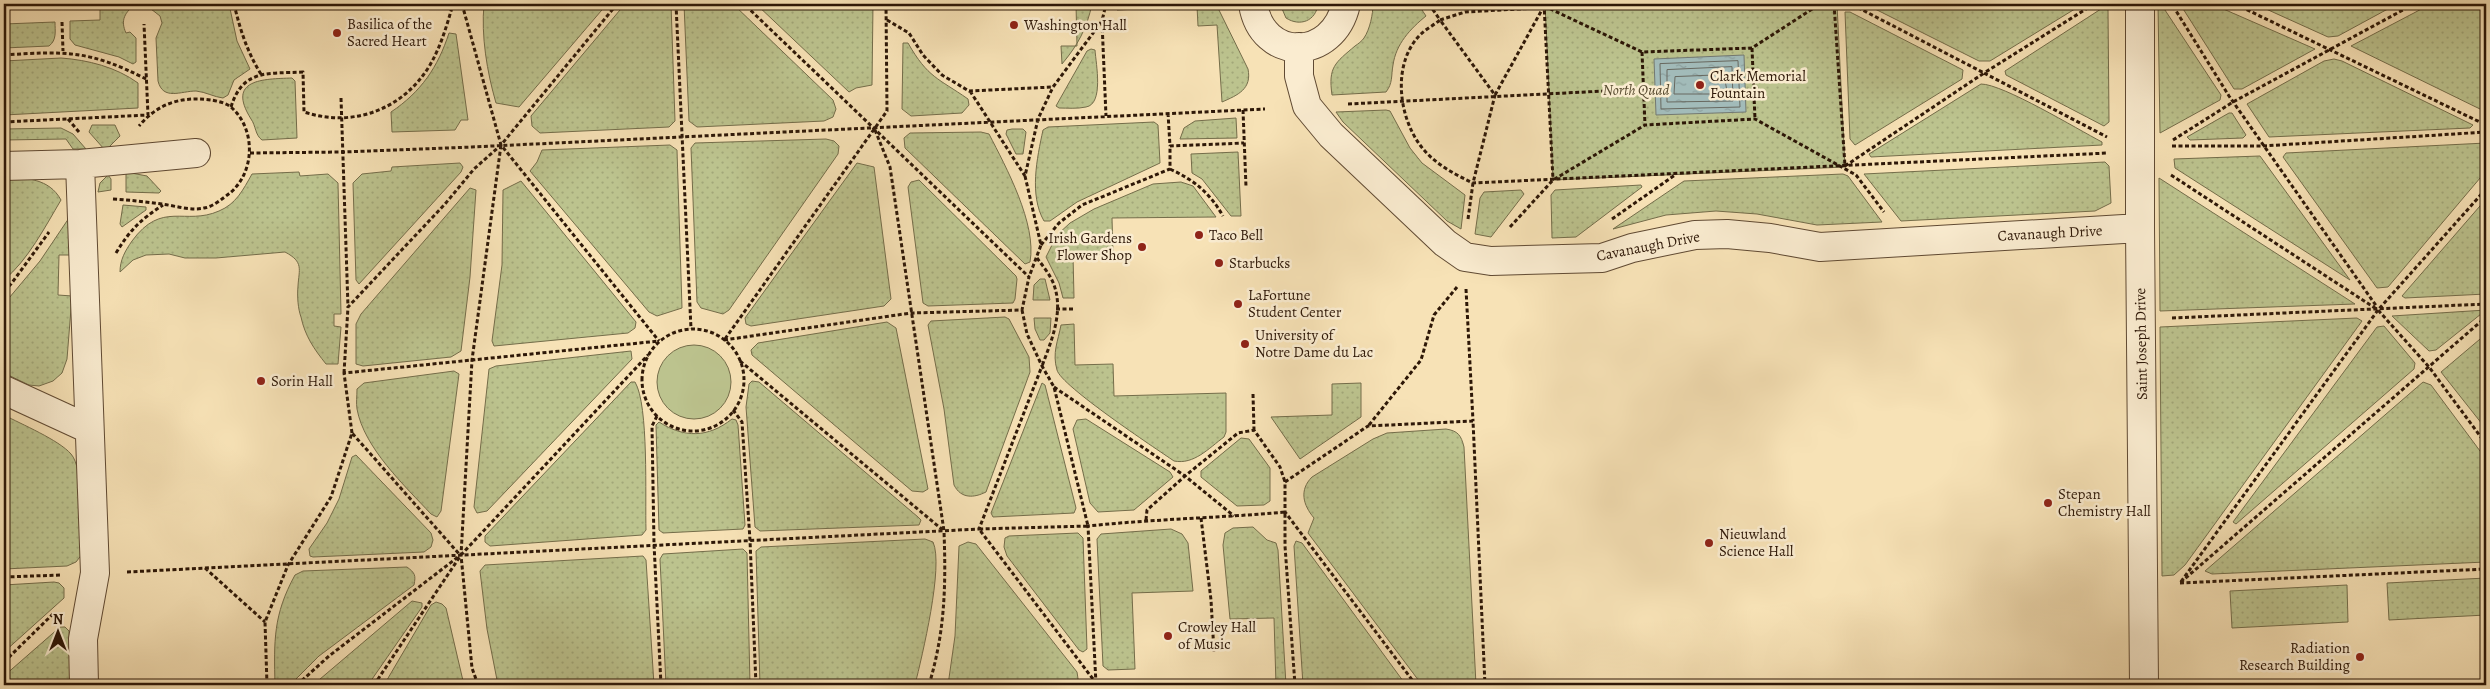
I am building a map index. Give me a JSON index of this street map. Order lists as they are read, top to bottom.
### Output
{
  "streets": {
    "street": ["Cavanaugh Drive", "Saint Joseph Drive"]
  },
  "crossings": [
    ["Cavanaugh Drive", "Saint Joseph Drive"]
  ],
  "parks": ["North Quad"],
  "places": [
    "Washington Hall",
    "Basilica of the Sacred Heart",
    "Clark Memorial Fountain",
    "Taco Bell",
    "Irish Gardens Flower Shop",
    "Starbucks",
    "LaFortune Student Center",
    "University of Notre Dame du Lac",
    "Sorin Hall",
    "Stepan Chemistry Hall",
    "Nieuwland Science Hall",
    "Crowley Hall of Music",
    "Radiation Research Building"
  ],
  "north": "top"
}
